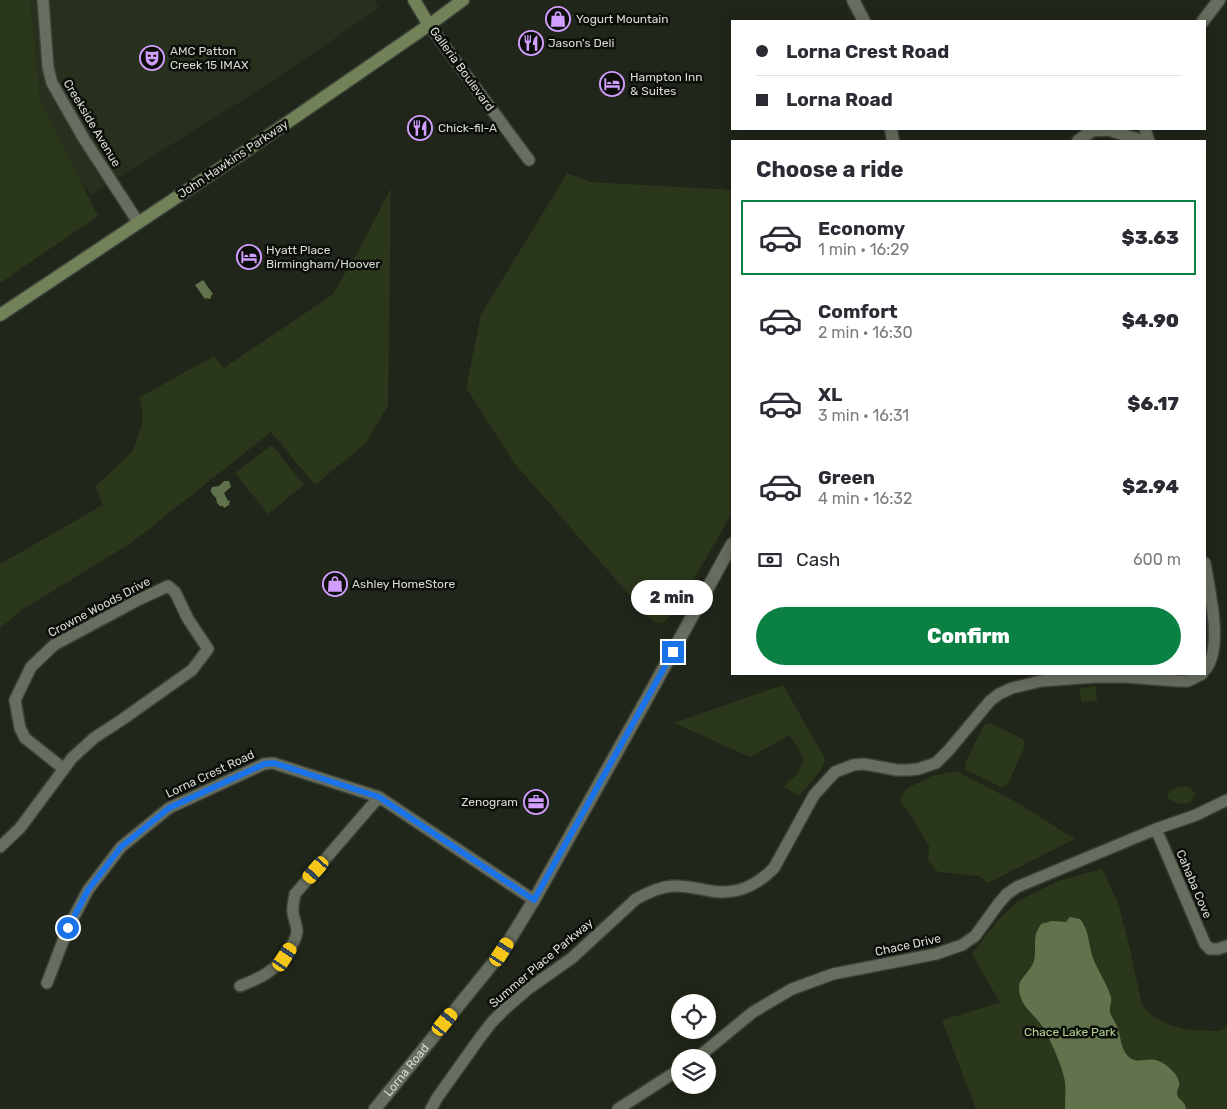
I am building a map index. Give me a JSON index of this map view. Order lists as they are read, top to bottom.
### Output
{
  "streets": {
    "main road": ["Galleria Boulevard", "John Hawkins Parkway"],
    "street": [
      "Creekside Avenue",
      "Crowne Woods Drive",
      "Lorna Crest Road",
      "Cahaba Cove",
      "Chace Drive",
      "Summer Place Parkway",
      "Lorna Road"
    ]
  },
  "crossings": [
    ["Galleria Boulevard", "John Hawkins Parkway"],
    ["Creekside Avenue", "John Hawkins Parkway"],
    ["Lorna Crest Road", "Lorna Road"],
    ["Cahaba Cove", "Chace Drive"]
  ],
  "parks": ["Chace Lake Park"],
  "places": {
    "shop": ["Yogurt Mountain", "Ashley HomeStore"],
    "restaurant": ["Jason's Deli", "Chick-fil-A"],
    "theatre": ["AMC Patton Creek 15 IMAX"],
    "hotel": ["Hampton Inn & Suites", "Hyatt Place Birmingham/Hoover"],
    "office": ["Zenogram"]
  },
  "page": {
    "banner": ["Lorna Crest Road", "Lorna Road"],
    "heading": "Choose a ride",
    "list": [
      {
        "name": "Economy",
        "note": "1 min · 16:29",
        "value": "$3.63"
      },
      {
        "name": "Comfort",
        "note": "2 min · 16:30",
        "value": "$4.90"
      },
      {
        "name": "XL",
        "note": "3 min · 16:31",
        "value": "$6.17"
      },
      {
        "name": "Green",
        "note": "4 min · 16:32",
        "value": "$2.94"
      }
    ],
    "pay": ["Cash", "600 m"],
    "bubble": "2 min",
    "buttons": "Confirm"
  }
}
